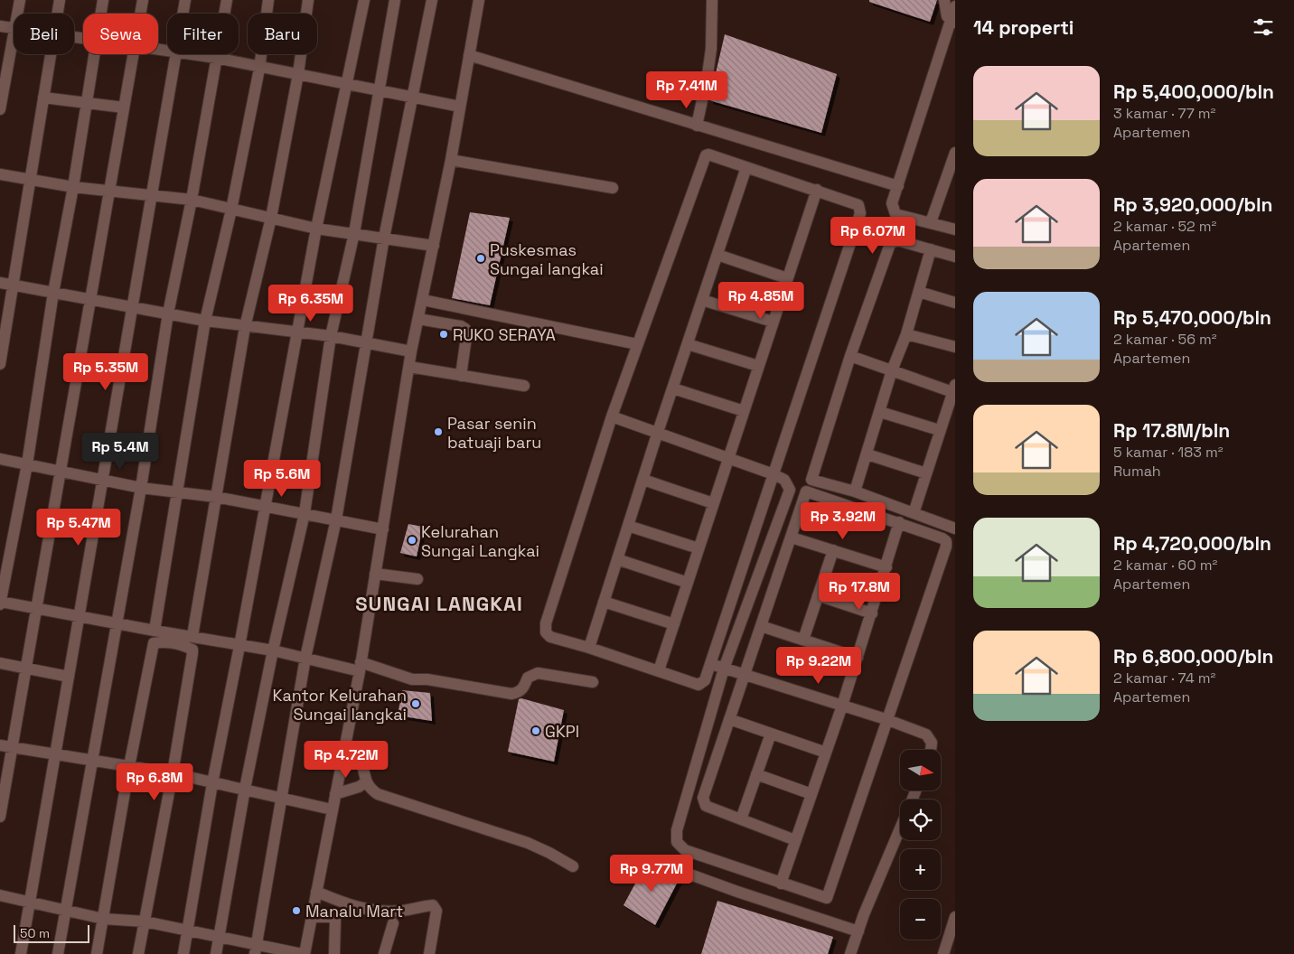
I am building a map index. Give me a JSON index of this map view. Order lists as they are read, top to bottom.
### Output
{
  "districts": ["SUNGAI LANGKAI"],
  "places": [
    "Puskesmas Sungai langkai",
    "RUKO SERAYA",
    "Pasar senin batuaji baru",
    "Kelurahan Sungai Langkai",
    "Kantor Kelurahan Sungai langkai",
    "GKPI",
    "Manalu Mart"
  ],
  "scale_bar": "50 m",
  "north": "right",
  "page": {
    "heading": "14 properti",
    "chip": [
      "Beli",
      "Sewa",
      "Filter",
      "Baru"
    ],
    "list": [
      {
        "name": "Rp 5,400,000/bln",
        "note": "3 kamar · 77 m² · Apartemen"
      },
      {
        "name": "Rp 3,920,000/bln",
        "note": "2 kamar · 52 m² · Apartemen"
      },
      {
        "name": "Rp 5,470,000/bln",
        "note": "2 kamar · 56 m² · Apartemen"
      },
      {
        "name": "Rp 17.8M/bln",
        "note": "5 kamar · 183 m² · Rumah"
      },
      {
        "name": "Rp 4,720,000/bln",
        "note": "2 kamar · 60 m² · Apartemen"
      },
      {
        "name": "Rp 6,800,000/bln",
        "note": "2 kamar · 74 m² · Apartemen"
      }
    ],
    "price": [
      "Rp 7.41M",
      "Rp 6.07M",
      "Rp 4.85M",
      "Rp 6.35M",
      "Rp 5.35M",
      "Rp 5.4M",
      "Rp 5.6M",
      "Rp 3.92M",
      "Rp 5.47M",
      "Rp 17.8M",
      "Rp 9.22M",
      "Rp 4.72M",
      "Rp 6.8M",
      "Rp 9.77M"
    ],
    "map_buttons": ["+", "−"],
    "scale": "50 m"
  }
}
